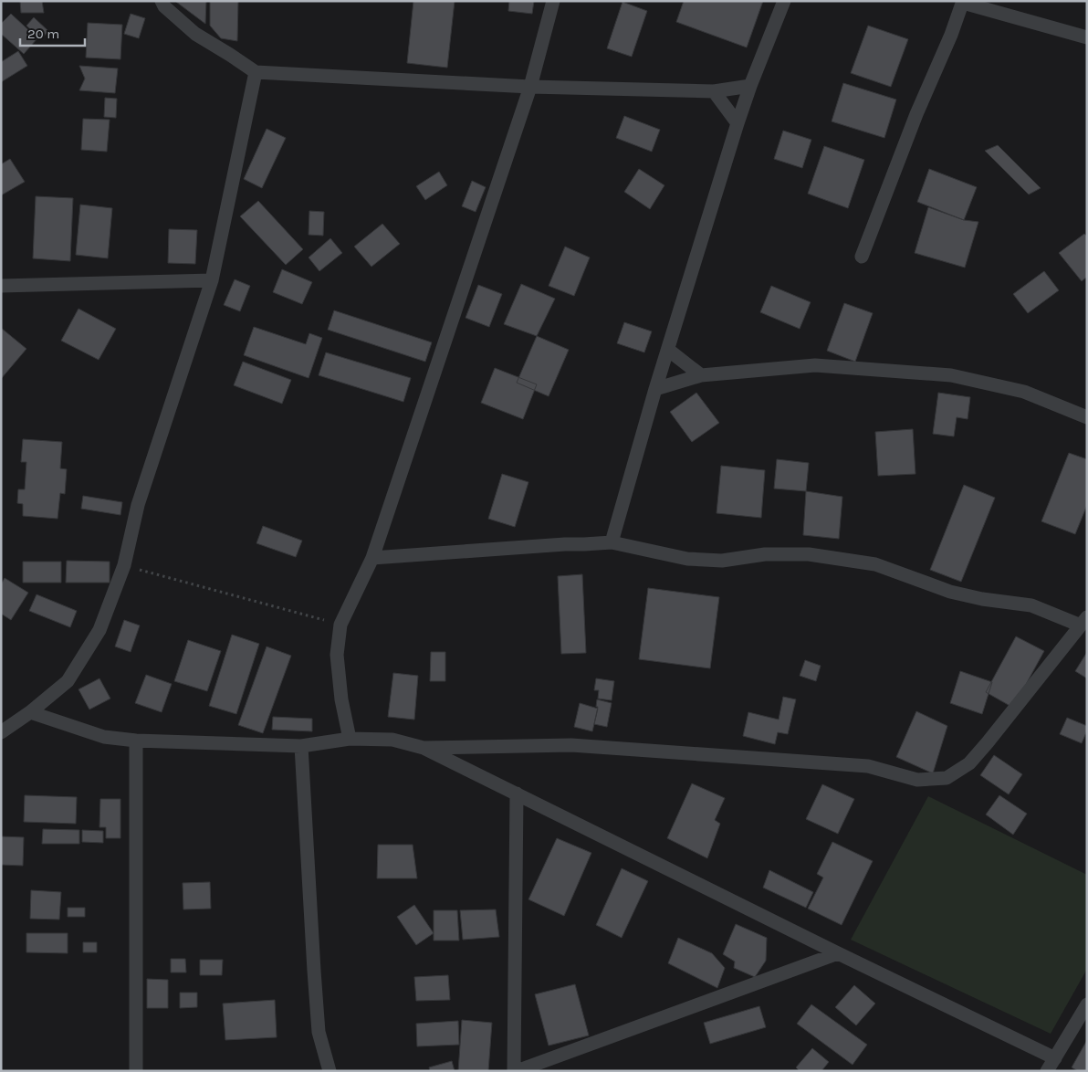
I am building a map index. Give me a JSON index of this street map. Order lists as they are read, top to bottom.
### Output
{
  "scale_bar": "20 m"
}
